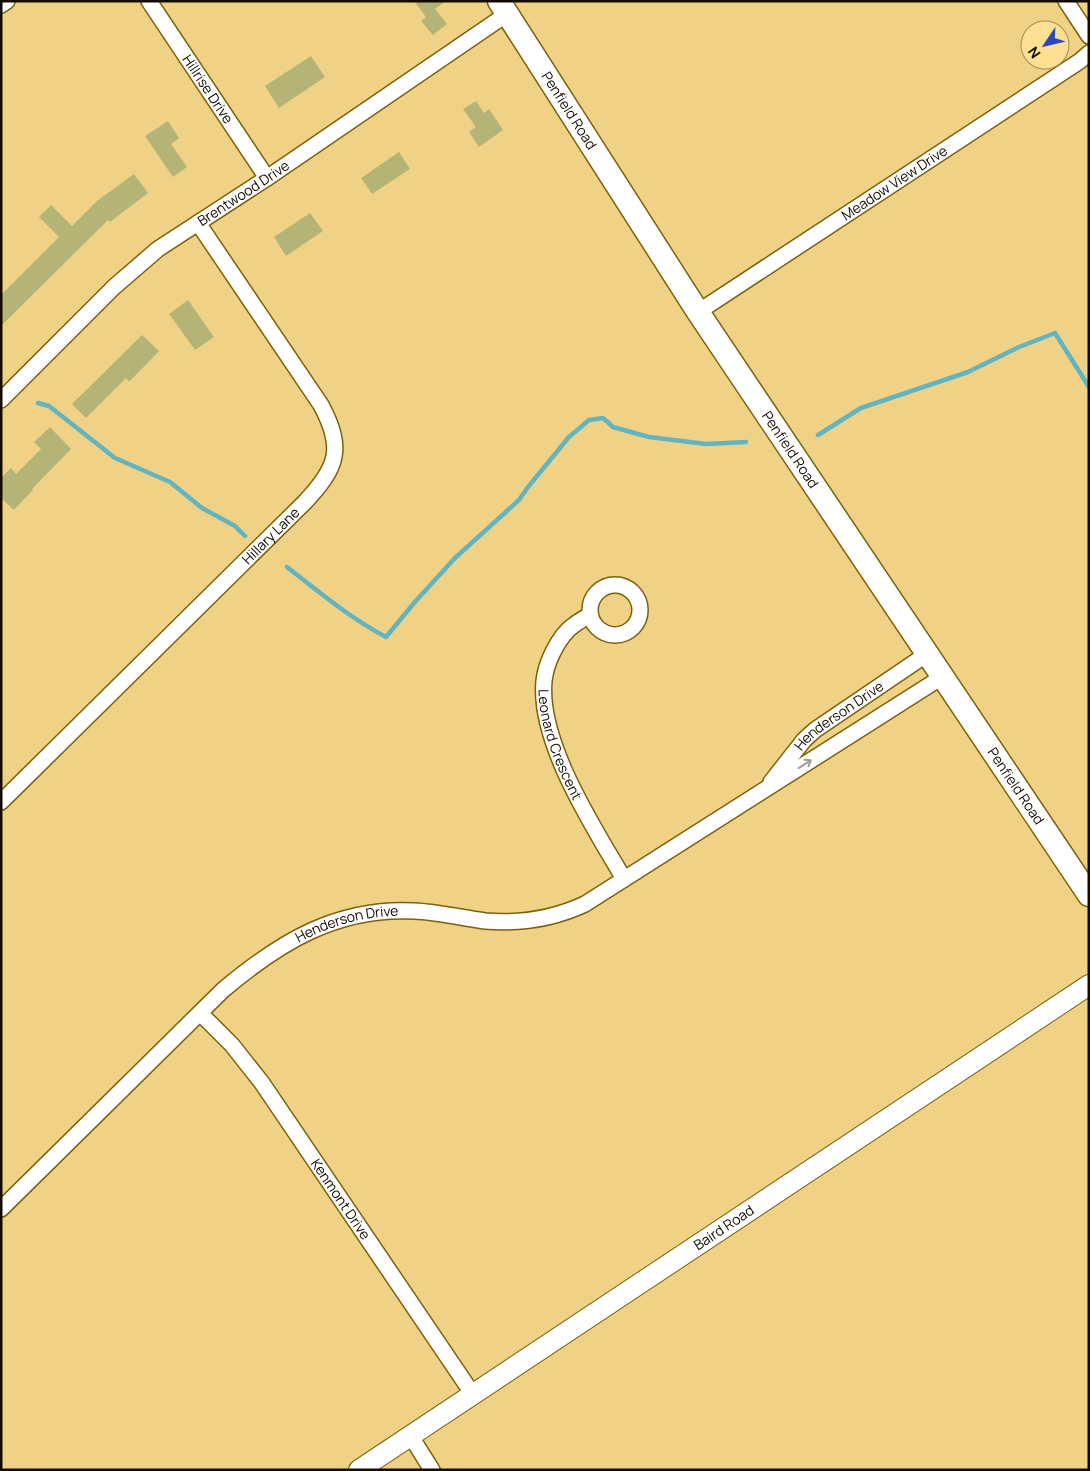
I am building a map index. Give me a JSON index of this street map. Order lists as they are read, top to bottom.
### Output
{
  "streets": {
    "main road": ["Penfield Road"],
    "street": [
      "Hillrise Drive",
      "Meadow View Drive",
      "Brentwood Drive",
      "Hillary Lane",
      "Henderson Drive",
      "Leonard Crescent",
      "Kenmont Drive",
      "Baird Road"
    ]
  },
  "crossings": [
    ["Hillrise Drive", "Brentwood Drive"],
    ["Penfield Road", "Meadow View Drive"],
    ["Penfield Road", "Brentwood Drive"],
    ["Penfield Road", "Henderson Drive"],
    ["Brentwood Drive", "Hillary Lane"],
    ["Henderson Drive", "Leonard Crescent"],
    ["Henderson Drive", "Kenmont Drive"],
    ["Kenmont Drive", "Baird Road"]
  ],
  "north": "bottom left"
}
